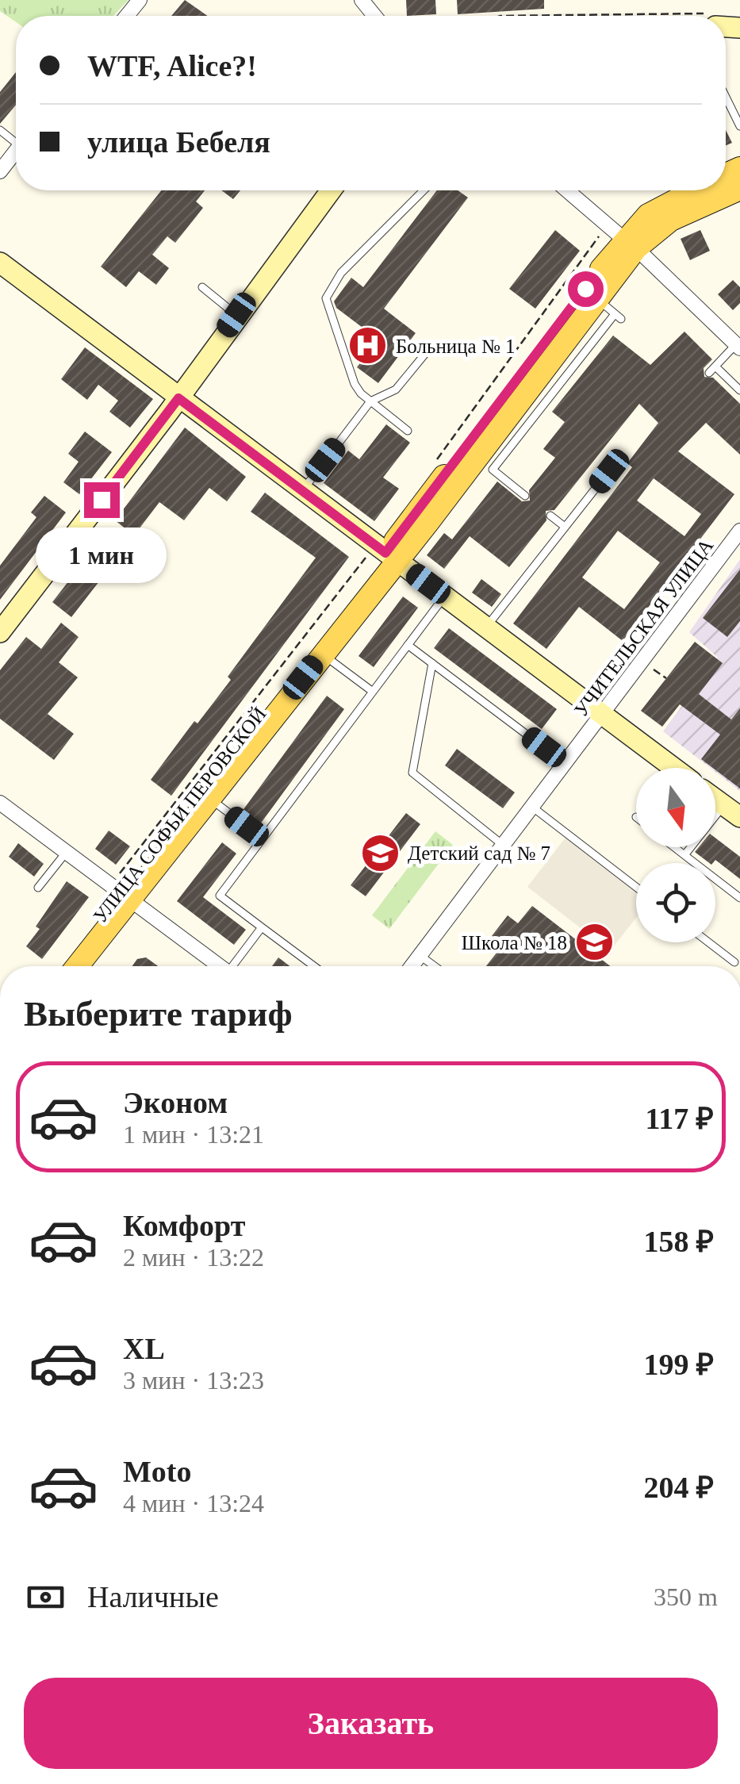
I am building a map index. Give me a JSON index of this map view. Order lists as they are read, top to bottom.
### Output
{
  "streets": {
    "main road": ["УЛИЦА СОФЬИ ПЕРОВСКОЙ"],
    "street": ["УЧИТЕЛЬСКАЯ УЛИЦА"]
  },
  "places": {
    "hospital": ["Больница № 1"],
    "school or university": ["Детский сад № 7", "Школа № 18"]
  },
  "north": "bottom",
  "page": {
    "banner": ["WTF, Alice?!", "улица Бебеля"],
    "bubble": "1 мин",
    "heading": "Выберите тариф",
    "list": [
      {
        "name": "Эконом",
        "note": "1 мин · 13:21",
        "value": "117 ₽"
      },
      {
        "name": "Комфорт",
        "note": "2 мин · 13:22",
        "value": "158 ₽"
      },
      {
        "name": "XL",
        "note": "3 мин · 13:23",
        "value": "199 ₽"
      },
      {
        "name": "Moto",
        "note": "4 мин · 13:24",
        "value": "204 ₽"
      }
    ],
    "pay": ["Наличные", "350 m"],
    "buttons": "Заказать"
  }
}
